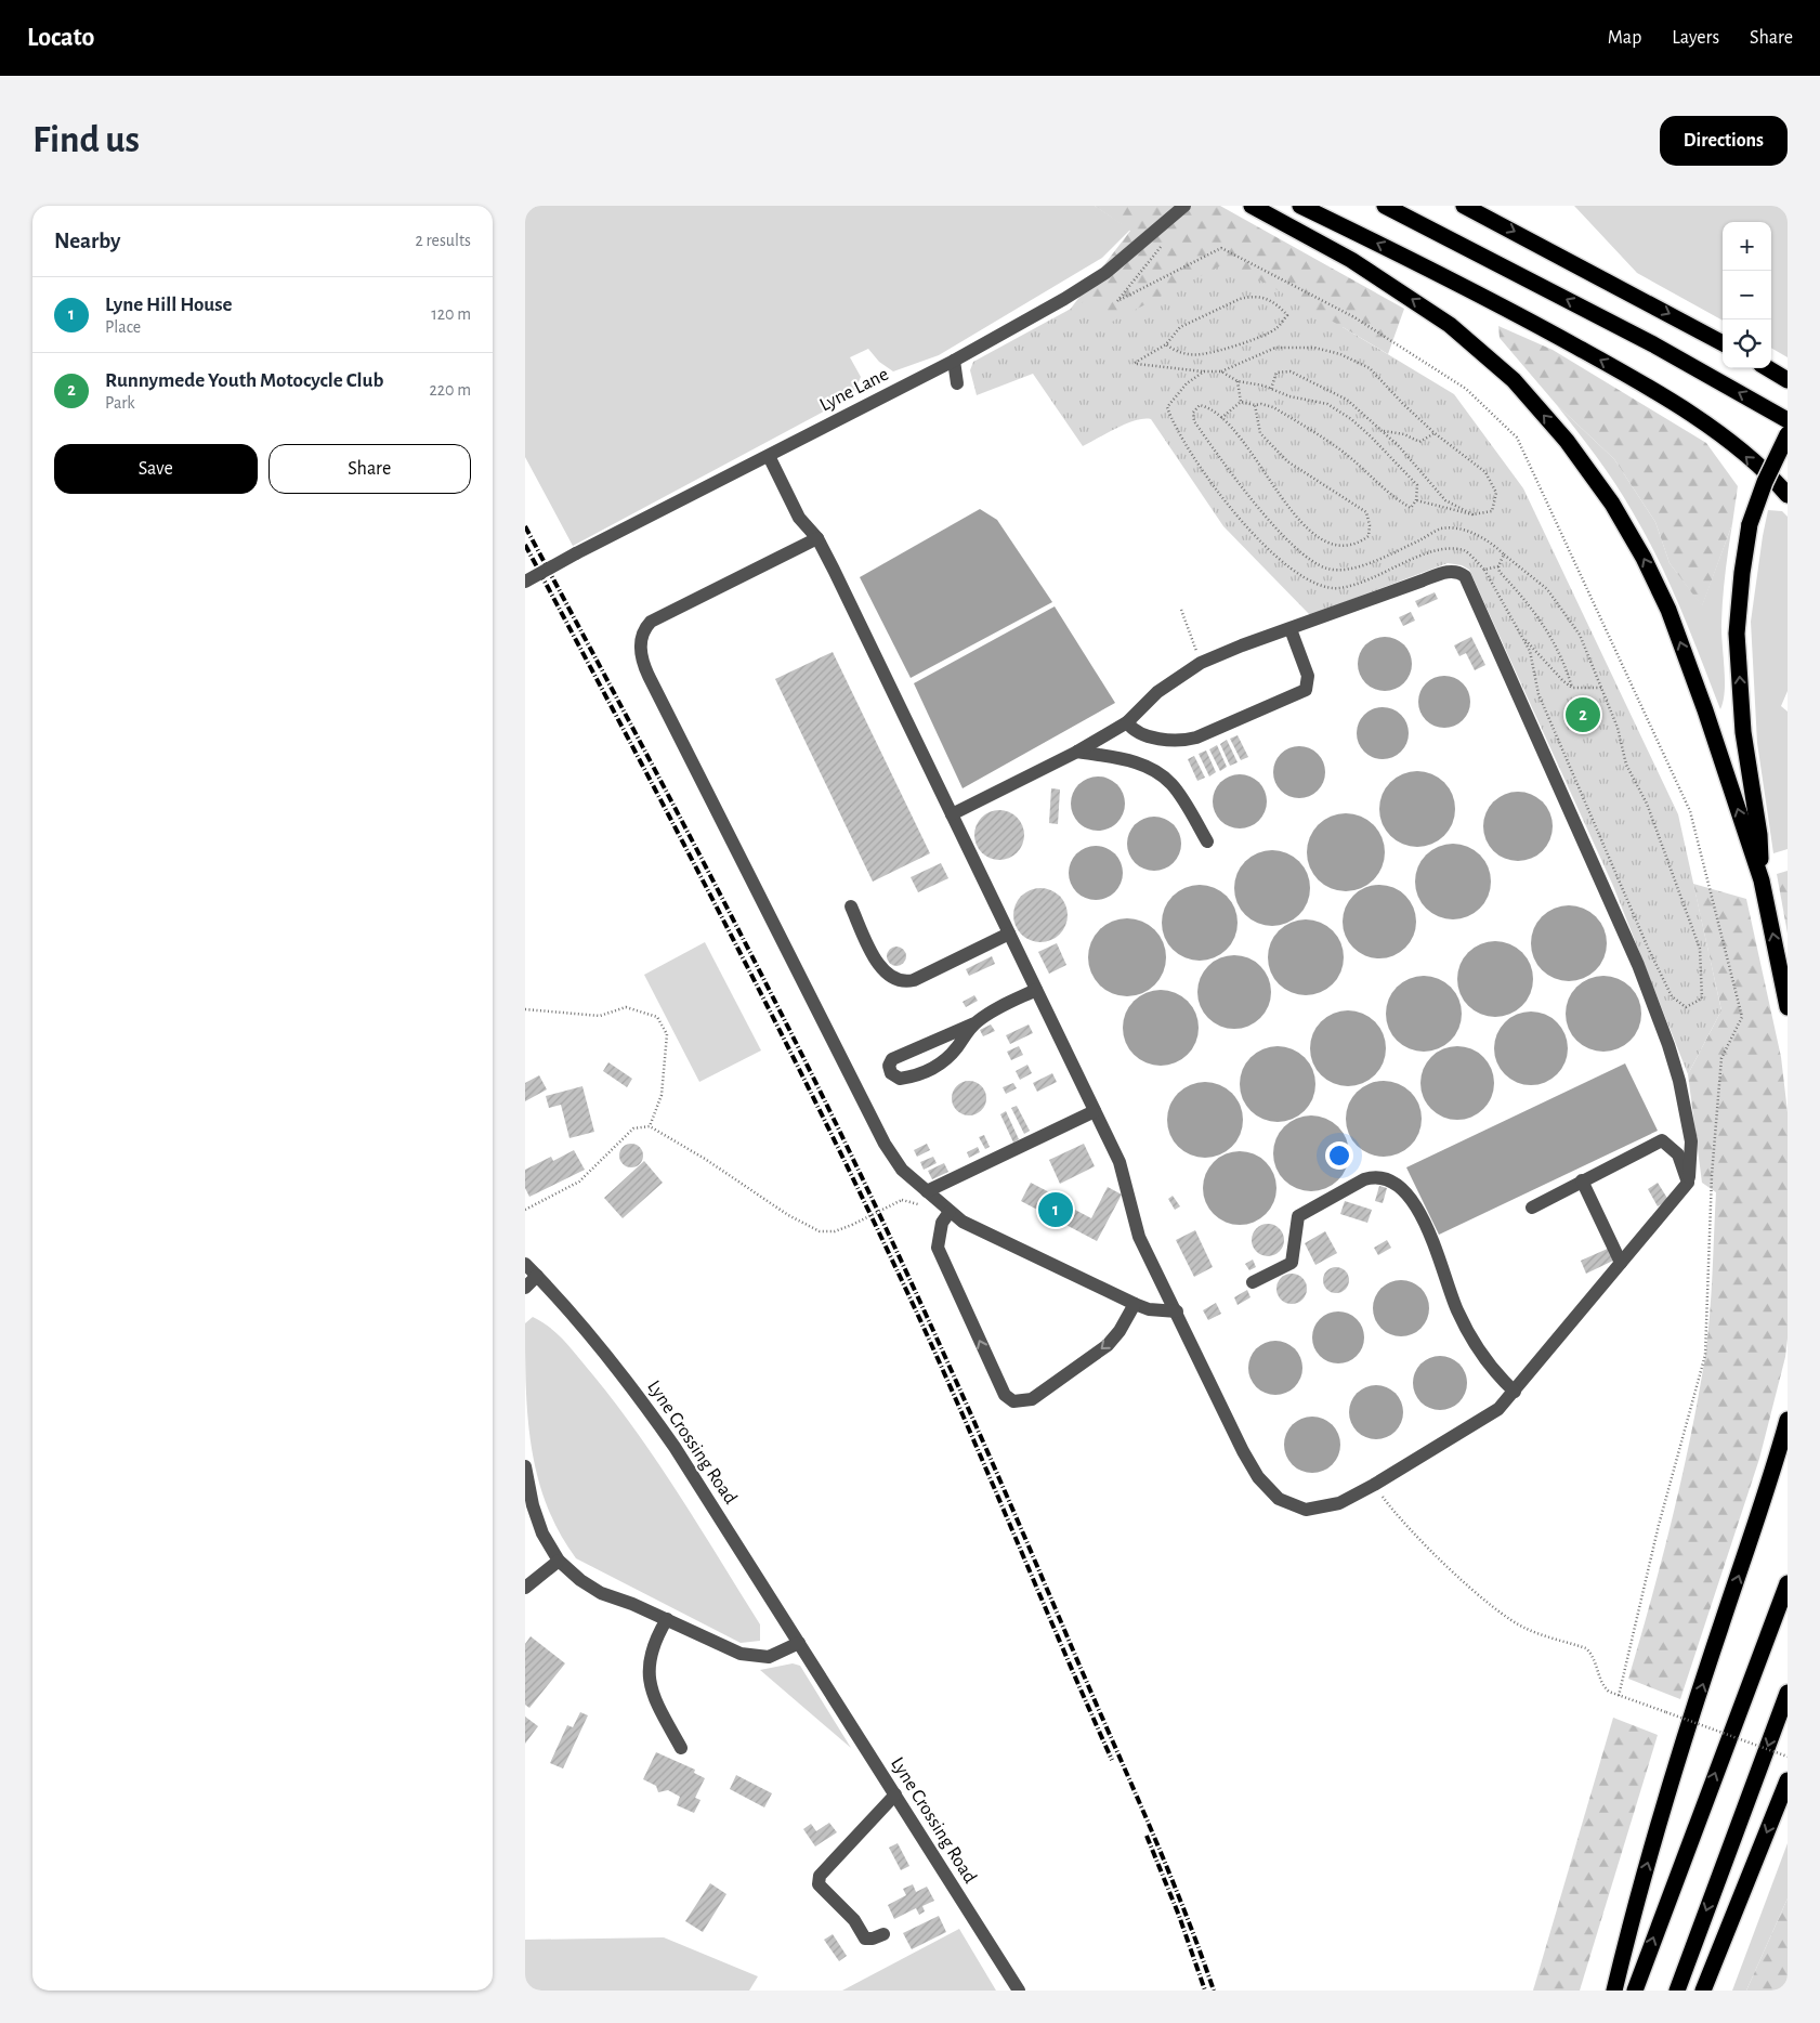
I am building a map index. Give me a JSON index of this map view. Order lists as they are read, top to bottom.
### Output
{
  "streets": {
    "street": ["Lyne Lane", "Lyne Crossing Road"]
  },
  "page": {
    "header": "Locato",
    "nav": ["Map", "Layers", "Share"],
    "buttons": [
      "Directions",
      ["Save", "Share"]
    ],
    "title": "Find us",
    "heading": ["Nearby", "2 results"],
    "map_buttons": ["+", "−"],
    "list": [
      {
        "mark": "1",
        "name": "Lyne Hill House",
        "note": "Place",
        "value": "120 m"
      },
      {
        "mark": "2",
        "name": "Runnymede Youth Motocycle Club",
        "note": "Park",
        "value": "220 m"
      }
    ],
    "pins": ["2", "1"]
  }
}
